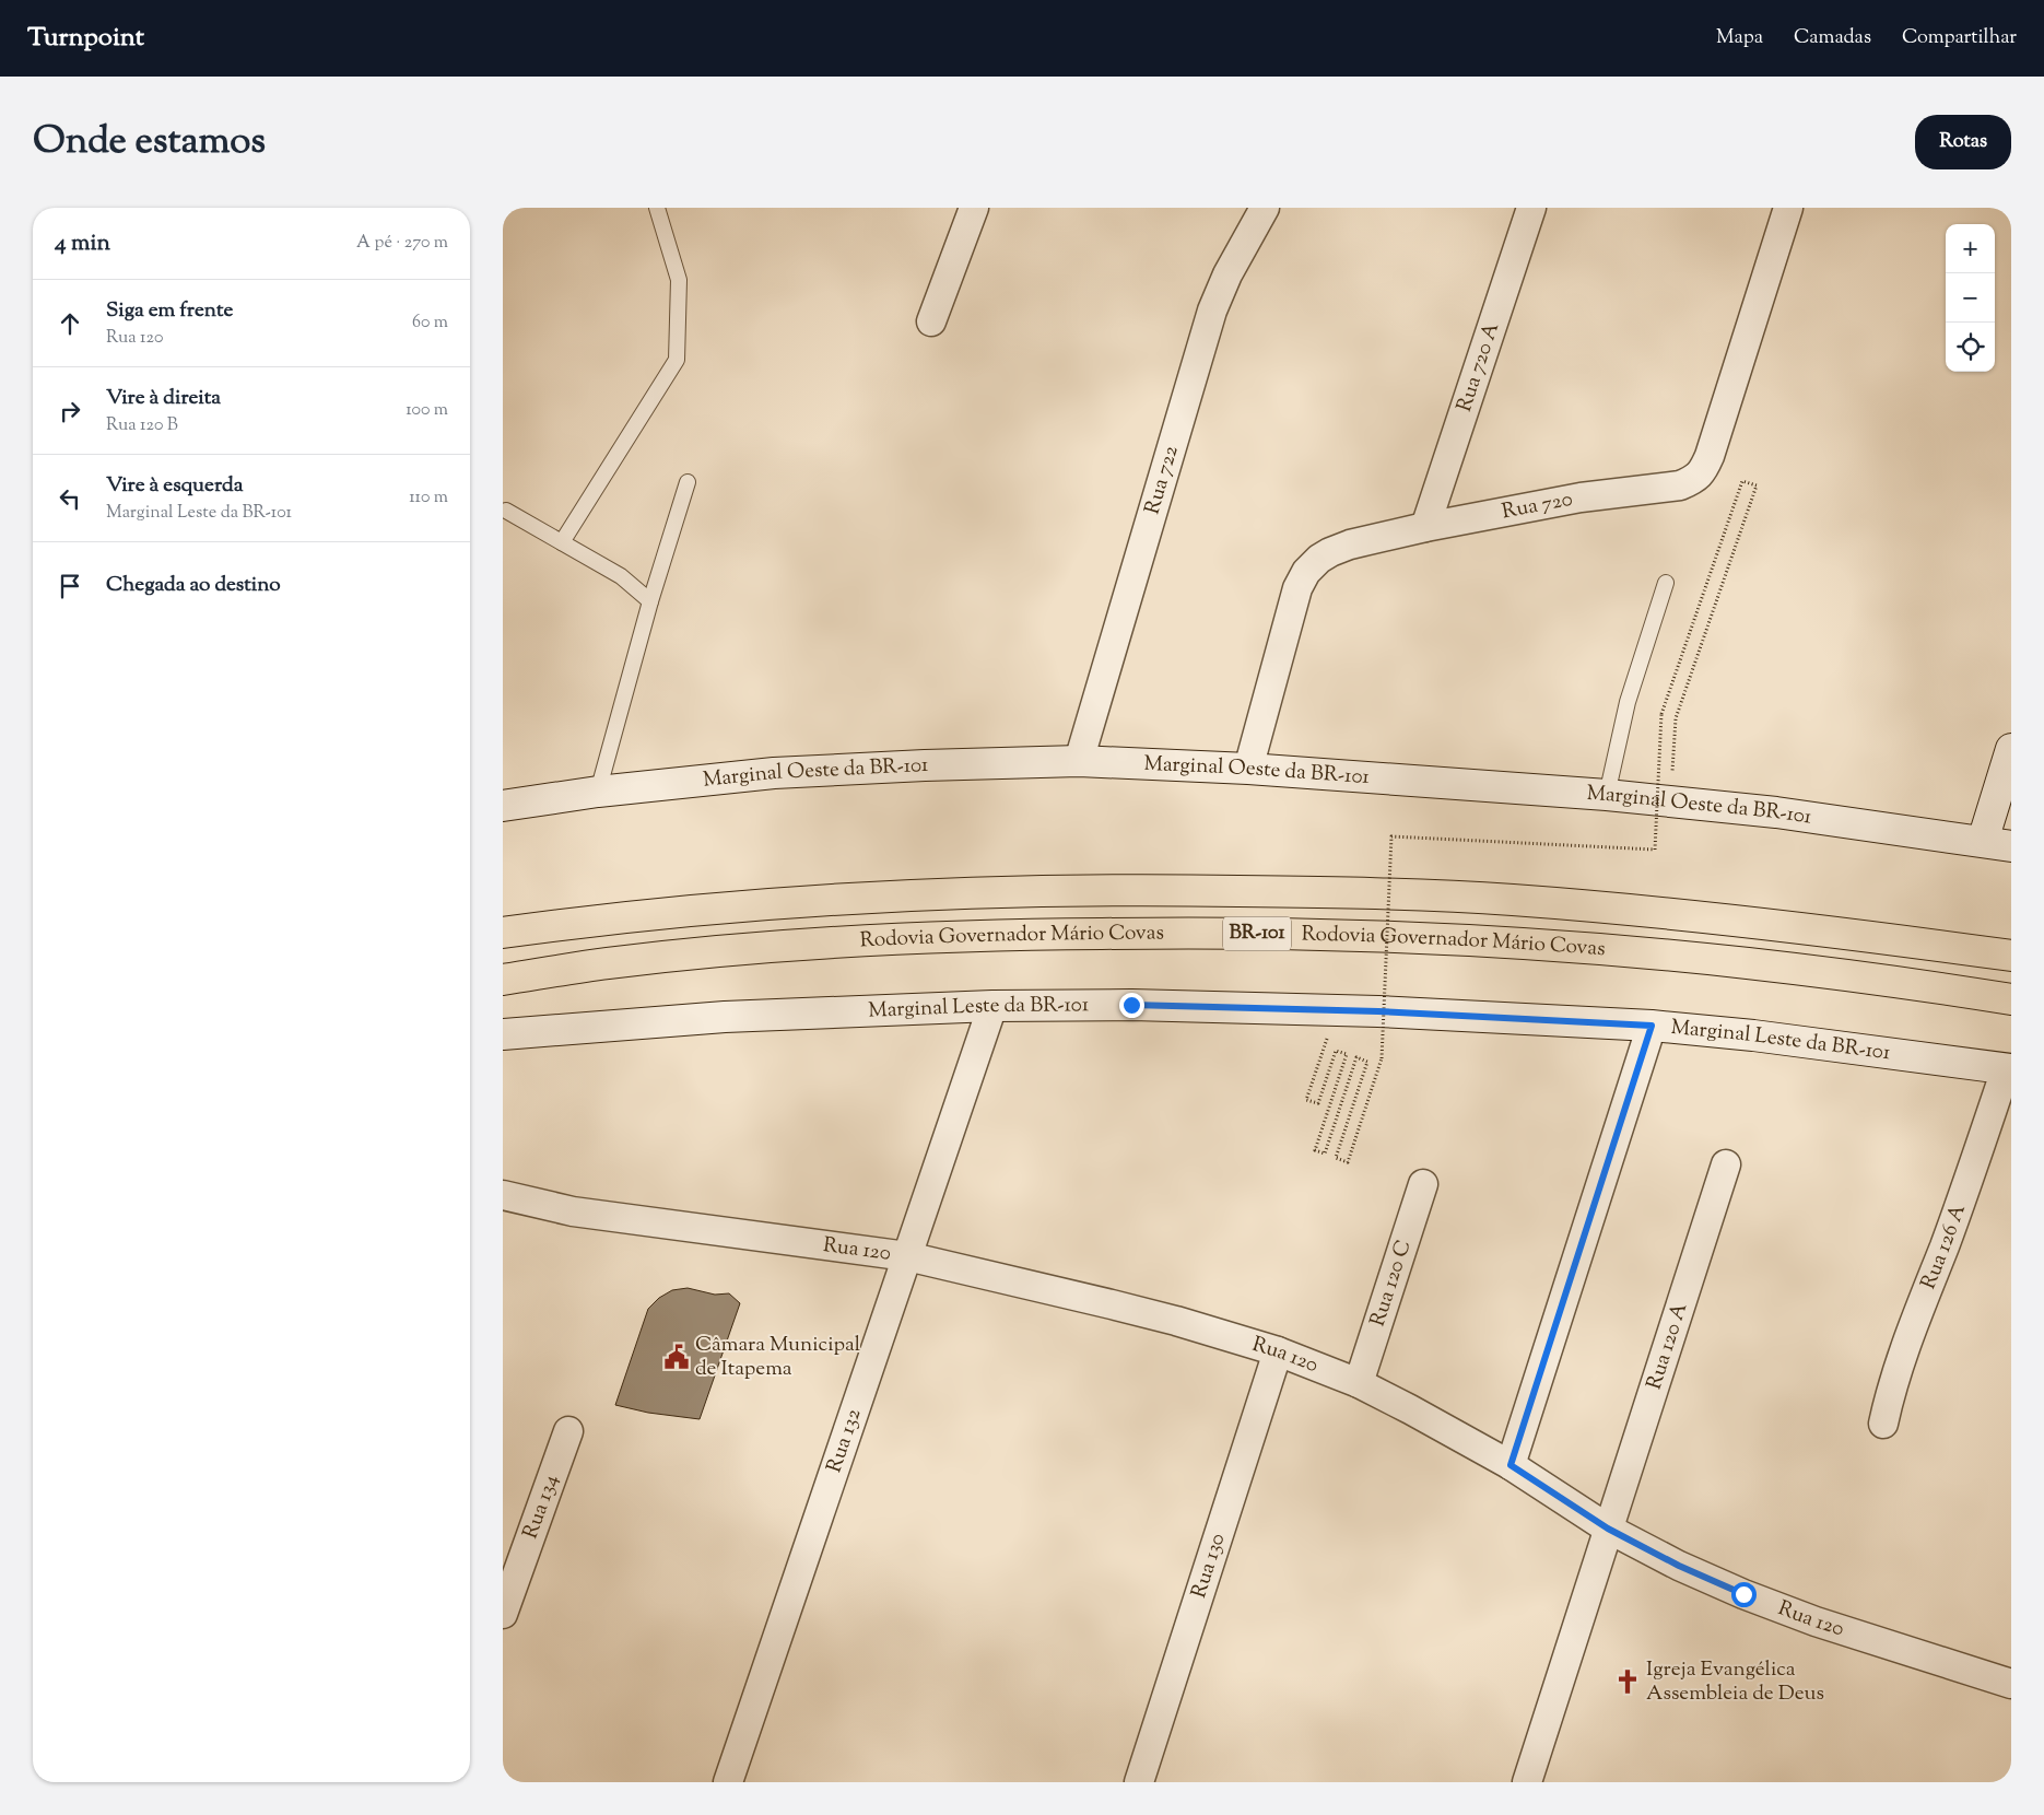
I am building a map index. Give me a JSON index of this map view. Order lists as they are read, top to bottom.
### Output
{
  "streets": {
    "highway": ["BR-101", "Rodovia Governador Mário Covas"],
    "main road": ["Marginal Oeste da BR-101", "Marginal Leste da BR-101"],
    "street": [
      "Rua 720 A",
      "Rua 722",
      "Rua 720",
      "Rua 126 A",
      "Rua 120",
      "Rua 120 C",
      "Rua 120 A",
      "Rua 132",
      "Rua 134",
      "Rua 130"
    ]
  },
  "crossings": [
    ["Rua 720 A", "Rua 720"],
    ["Rua 722", "Marginal Oeste da BR-101"],
    ["Rua 720", "Marginal Oeste da BR-101"],
    ["Marginal Leste da BR-101", "Rua 126 A"],
    ["Marginal Leste da BR-101", "Rua 132"],
    ["Rua 120", "Rua 120 C"],
    ["Rua 120", "Rua 120 A"],
    ["Rua 120", "Rua 132"],
    ["Rua 120", "Rua 130"]
  ],
  "places": {
    "public building": ["Câmara Municipal de Itapema"],
    "church": ["Igreja Evangélica Assembleia de Deus"]
  },
  "page": {
    "header": "Turnpoint",
    "nav": ["Mapa", "Camadas", "Compartilhar"],
    "title": "Onde estamos",
    "buttons": "Rotas",
    "heading": ["4 min", "A pé · 270 m"],
    "map_buttons": ["+", "−"],
    "list": [
      ["Siga em frente", "Rua 120", "60 m"],
      ["Vire à direita", "Rua 120 B", "100 m"],
      ["Vire à esquerda", "Marginal Leste da BR-101", "110 m"],
      "Chegada ao destino"
    ]
  }
}
